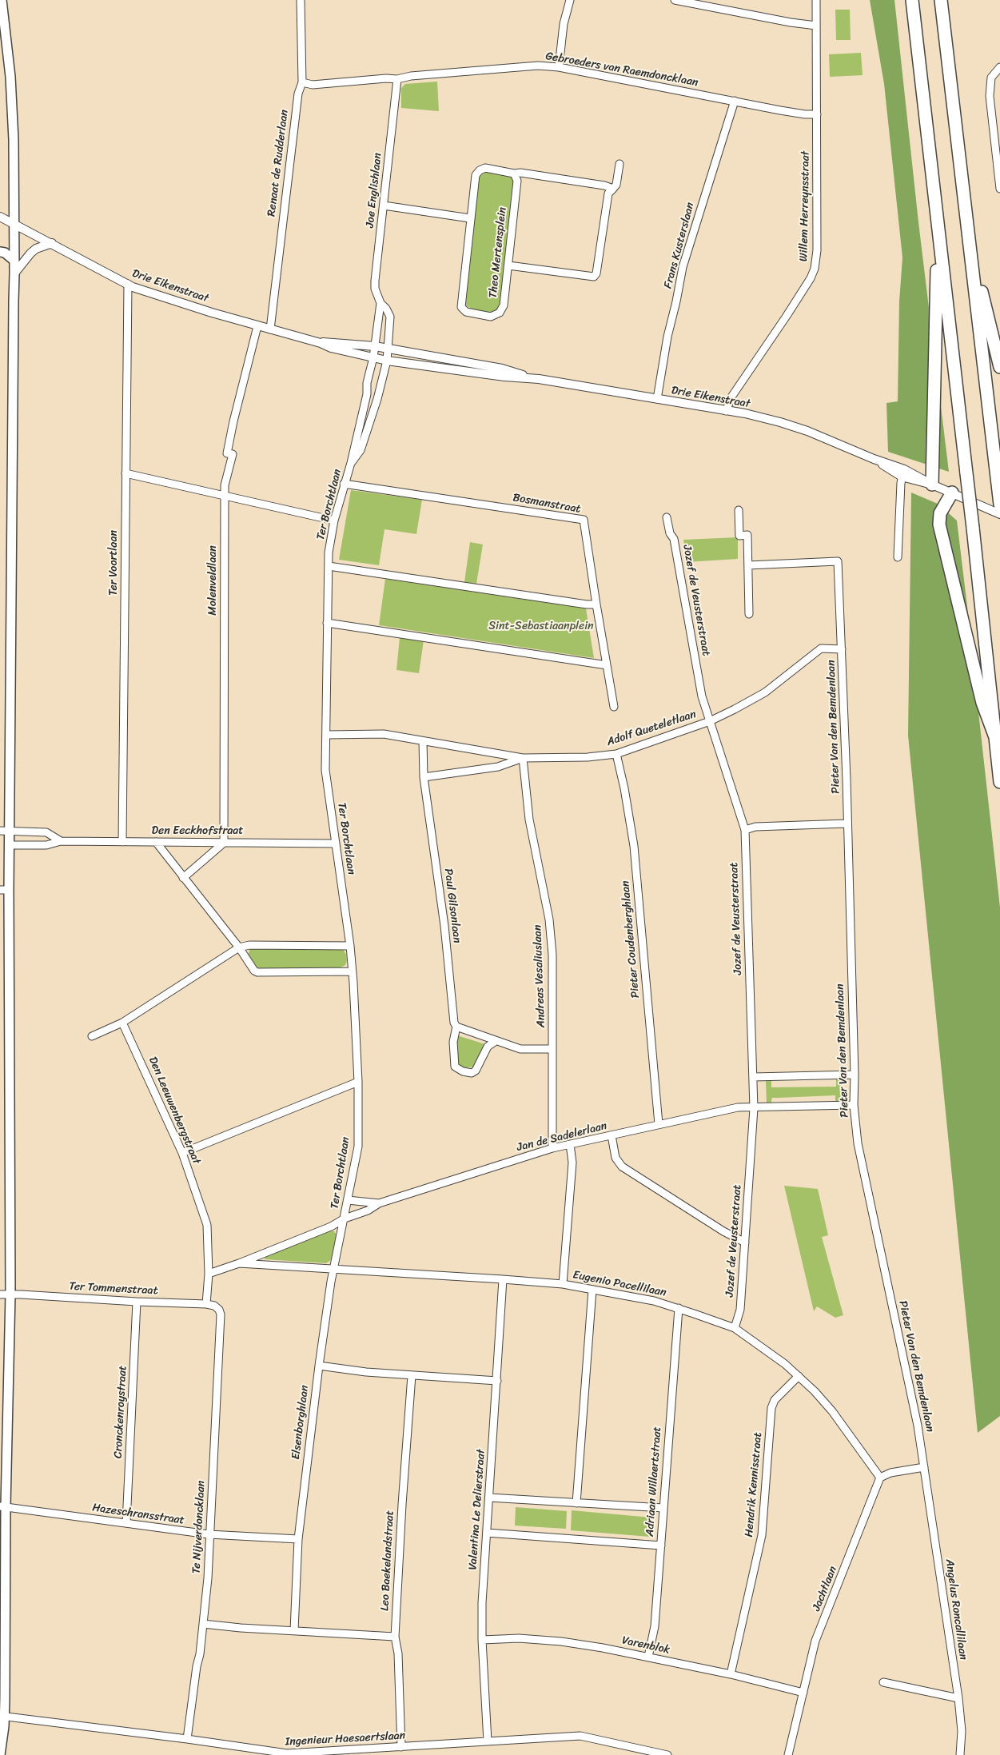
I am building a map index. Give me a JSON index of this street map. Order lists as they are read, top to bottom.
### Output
{
  "streets": {
    "street": [
      "Gebroeders van Raemdoncklaan",
      "Renaat de Rudderlaan",
      "Joe Englishlaan",
      "Willem Herreynsstraat",
      "Frans Kusterslaan",
      "Theo Mertensplein",
      "Drie Eikenstraat",
      "Bosmanstraat",
      "Ter Borchtlaan",
      "Ter Voortlaan",
      "Molenveldlaan",
      "Jozef de Veusterstraat",
      "Pieter Van den Bemdenlaan",
      "Adolf Queteletlaan",
      "Den Eeckhofstraat",
      "Paul Gilsonlaan",
      "Pieter Coudenberghlaan",
      "Andreas Vesaliuslaan",
      "Den Leeuwenbergstraat",
      "Jan de Sadelerlaan",
      "Eugenio Pacellilaan",
      "Ter Tommenstraat",
      "Cronckenroystraat",
      "Elsenborghlaan",
      "Adriaan Willaertstraat",
      "Hendrik Kennisstraat",
      "Valentina Le Delierstraat",
      "Hazeschransstraat",
      "Te Nijverdoncklaan",
      "Leo Baekelandstraat",
      "Jachtlaan",
      "Angelus Roncallilaan",
      "Varenblok",
      "Ingenieur Haesaertslaan"
    ]
  },
  "crossings": [
    ["Gebroeders van Raemdoncklaan", "Renaat de Rudderlaan"],
    ["Gebroeders van Raemdoncklaan", "Joe Englishlaan"],
    ["Gebroeders van Raemdoncklaan", "Willem Herreynsstraat"],
    ["Gebroeders van Raemdoncklaan", "Frans Kusterslaan"],
    ["Renaat de Rudderlaan", "Drie Eikenstraat"],
    ["Joe Englishlaan", "Drie Eikenstraat"],
    ["Joe Englishlaan", "Ter Borchtlaan"],
    ["Willem Herreynsstraat", "Drie Eikenstraat"],
    ["Frans Kusterslaan", "Drie Eikenstraat"],
    ["Drie Eikenstraat", "Ter Borchtlaan"],
    ["Drie Eikenstraat", "Ter Voortlaan"],
    ["Drie Eikenstraat", "Molenveldlaan"],
    ["Bosmanstraat", "Ter Borchtlaan"],
    ["Ter Borchtlaan", "Adolf Queteletlaan"],
    ["Ter Borchtlaan", "Den Eeckhofstraat"],
    ["Ter Borchtlaan", "Jan de Sadelerlaan"],
    ["Ter Borchtlaan", "Elsenborghlaan"],
    ["Ter Voortlaan", "Den Eeckhofstraat"],
    ["Molenveldlaan", "Den Eeckhofstraat"],
    ["Jozef de Veusterstraat", "Adolf Queteletlaan"],
    ["Jozef de Veusterstraat", "Jan de Sadelerlaan"],
    ["Jozef de Veusterstraat", "Eugenio Pacellilaan"],
    ["Pieter Van den Bemdenlaan", "Adolf Queteletlaan"],
    ["Pieter Van den Bemdenlaan", "Jan de Sadelerlaan"],
    ["Pieter Van den Bemdenlaan", "Angelus Roncallilaan"],
    ["Adolf Queteletlaan", "Paul Gilsonlaan"],
    ["Adolf Queteletlaan", "Pieter Coudenberghlaan"],
    ["Adolf Queteletlaan", "Andreas Vesaliuslaan"],
    ["Pieter Coudenberghlaan", "Jan de Sadelerlaan"],
    ["Andreas Vesaliuslaan", "Jan de Sadelerlaan"],
    ["Den Leeuwenbergstraat", "Jan de Sadelerlaan"],
    ["Den Leeuwenbergstraat", "Ter Tommenstraat"],
    ["Den Leeuwenbergstraat", "Te Nijverdoncklaan"],
    ["Jan de Sadelerlaan", "Eugenio Pacellilaan"],
    ["Jan de Sadelerlaan", "Elsenborghlaan"],
    ["Eugenio Pacellilaan", "Elsenborghlaan"],
    ["Eugenio Pacellilaan", "Adriaan Willaertstraat"],
    ["Eugenio Pacellilaan", "Hendrik Kennisstraat"],
    ["Eugenio Pacellilaan", "Valentina Le Delierstraat"],
    ["Eugenio Pacellilaan", "Jachtlaan"],
    ["Ter Tommenstraat", "Cronckenroystraat"],
    ["Ter Tommenstraat", "Te Nijverdoncklaan"],
    ["Cronckenroystraat", "Hazeschransstraat"],
    ["Elsenborghlaan", "Hazeschransstraat"],
    ["Adriaan Willaertstraat", "Varenblok"],
    ["Hendrik Kennisstraat", "Varenblok"],
    ["Valentina Le Delierstraat", "Varenblok"],
    ["Valentina Le Delierstraat", "Ingenieur Haesaertslaan"],
    ["Hazeschransstraat", "Te Nijverdoncklaan"],
    ["Te Nijverdoncklaan", "Ingenieur Haesaertslaan"],
    ["Leo Baekelandstraat", "Ingenieur Haesaertslaan"],
    ["Jachtlaan", "Varenblok"]
  ],
  "parks": ["Sint-Sebastiaanplein"]
}
